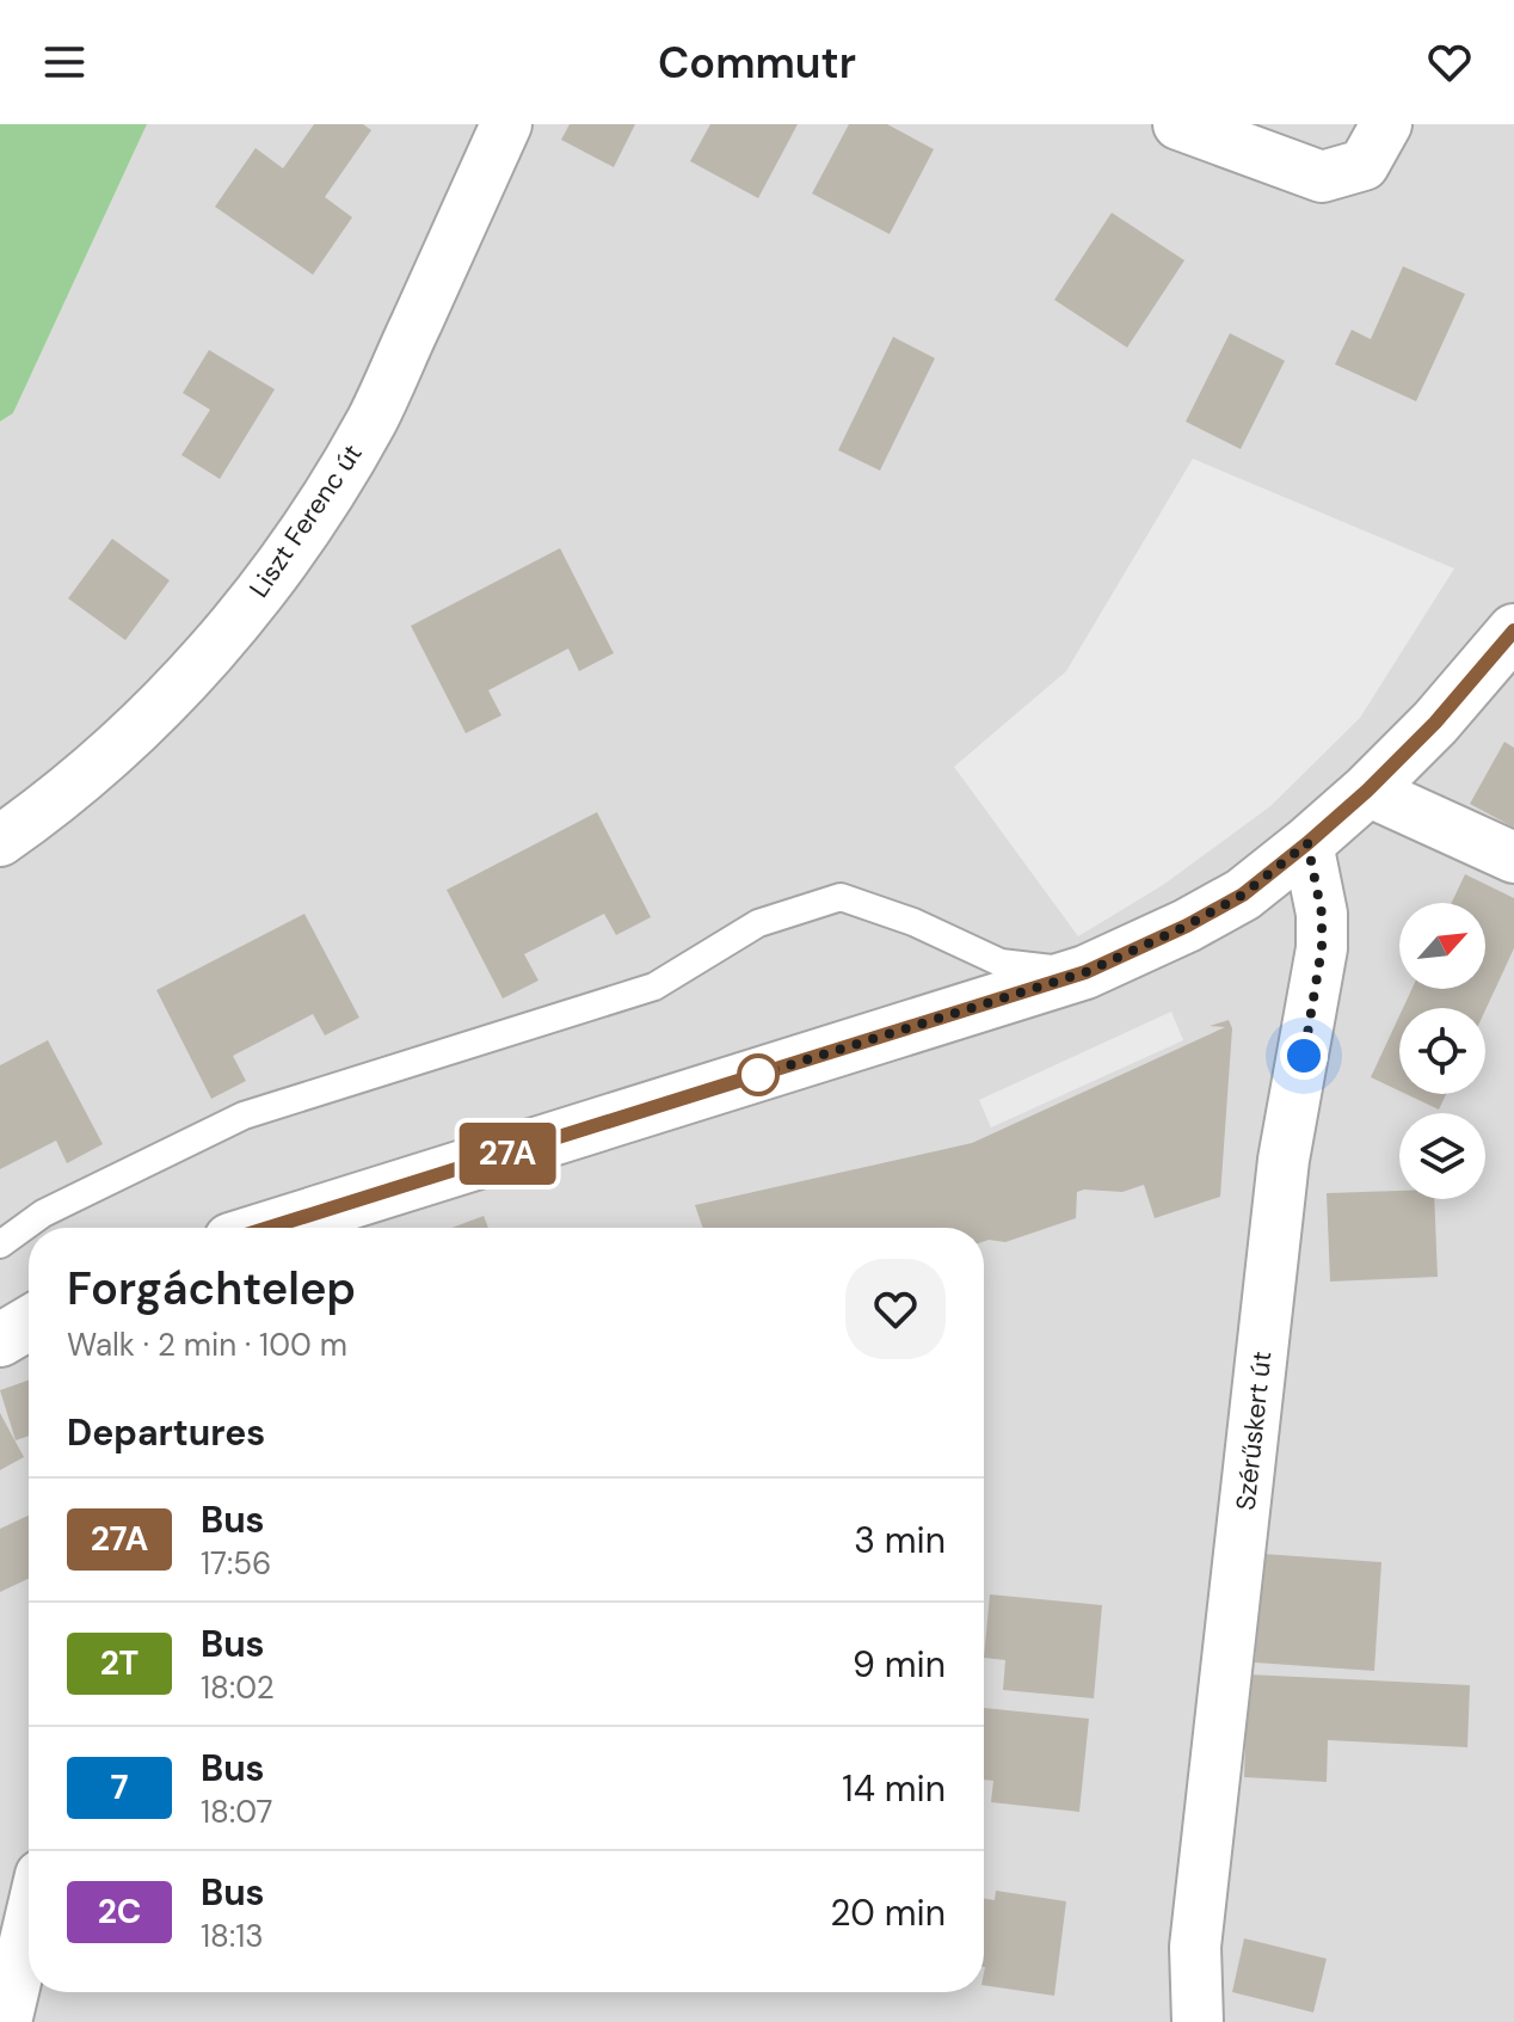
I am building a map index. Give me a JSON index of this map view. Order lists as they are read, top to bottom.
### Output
{
  "streets": {
    "street": ["Liszt Ferenc út", "Szérűskert út"]
  },
  "lines": ["bus line 27A"],
  "north": "top right",
  "page": {
    "header": "Commutr",
    "on_map": "27A",
    "heading": [
      ["Forgáchtelep", "Walk · 2 min · 100 m"],
      "Departures"
    ],
    "list": [
      {
        "mark": "27A",
        "name": "Bus",
        "note": "17:56",
        "value": "3 min"
      },
      {
        "mark": "2T",
        "name": "Bus",
        "note": "18:02",
        "value": "9 min"
      },
      {
        "mark": "7",
        "name": "Bus",
        "note": "18:07",
        "value": "14 min"
      },
      {
        "mark": "2C",
        "name": "Bus",
        "note": "18:13",
        "value": "20 min"
      }
    ]
  }
}
